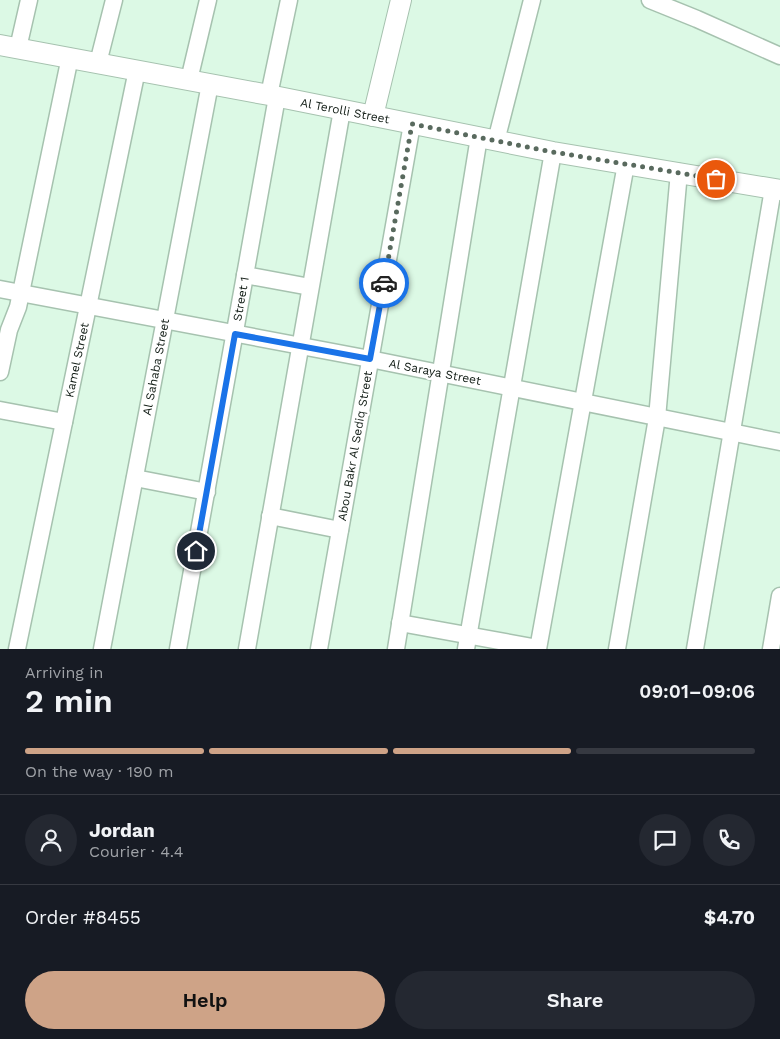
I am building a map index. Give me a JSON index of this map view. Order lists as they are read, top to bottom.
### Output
{
  "streets": {
    "street": [
      "Al Terolli Street",
      "Street 1",
      "Kamel Street",
      "Al Sahaba Street",
      "Al Saraya Street",
      "Abou Bakr Al Sediq Street"
    ]
  },
  "crossings": [
    ["Al Terolli Street", "Street 1"],
    ["Al Terolli Street", "Kamel Street"],
    ["Al Terolli Street", "Al Sahaba Street"],
    ["Al Terolli Street", "Abou Bakr Al Sediq Street"],
    ["Street 1", "Al Saraya Street"],
    ["Kamel Street", "Al Saraya Street"],
    ["Al Sahaba Street", "Al Saraya Street"],
    ["Al Saraya Street", "Abou Bakr Al Sediq Street"]
  ],
  "page": {
    "heading": ["2 min", "Arriving in", "09:01–09:06"],
    "panel": [
      "Jordan",
      "Courier · 4.4",
      "Order #8455",
      "$4.70"
    ],
    "bar": "On the way · 190 m",
    "buttons": ["Help", "Share"]
  }
}
